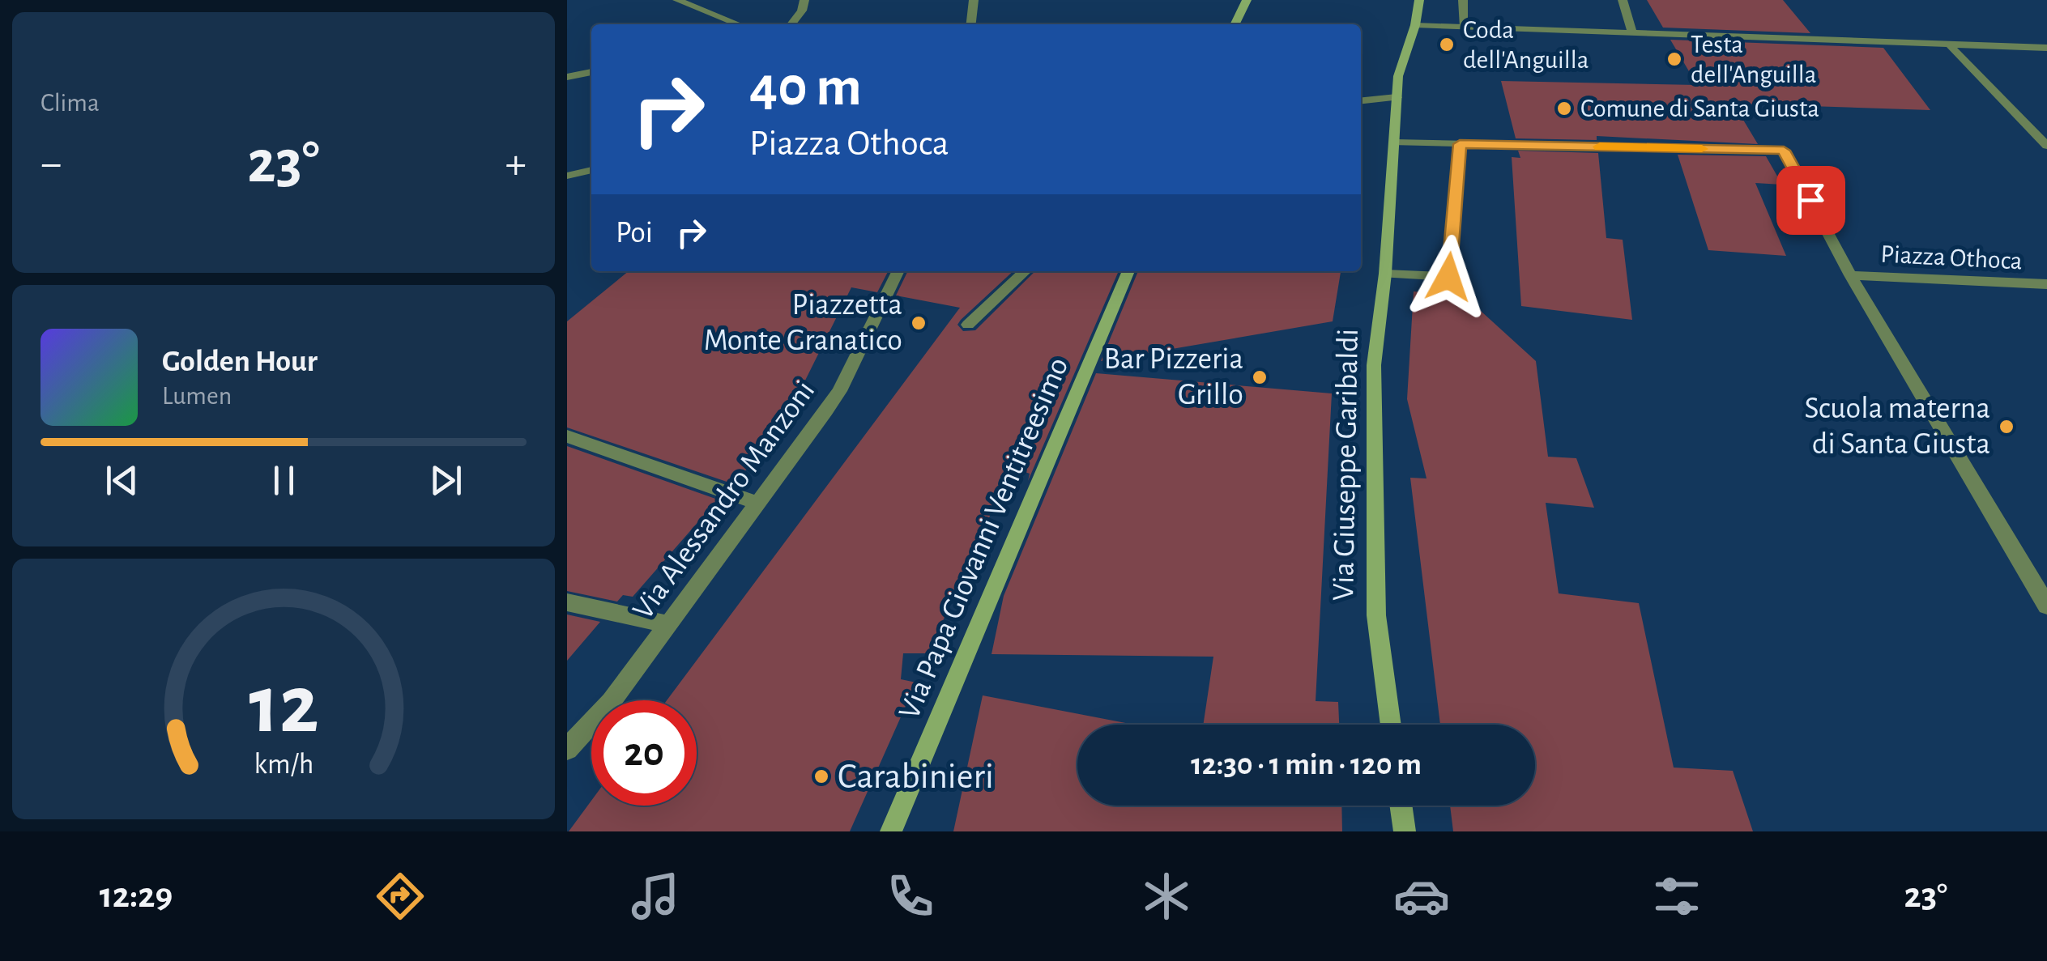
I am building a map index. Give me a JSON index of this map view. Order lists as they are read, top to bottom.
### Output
{
  "streets": {
    "main road": ["Via Giuseppe Garibaldi", "Via Papa Giovanni Ventitreesimo"],
    "street": ["Piazza Othoca", "Via Alessandro Manzoni"]
  },
  "crossings": [
    ["Piazza Othoca", "Via Giuseppe Garibaldi"]
  ],
  "places": [
    "Coda dell'Anguilla",
    "Testa dell'Anguilla",
    "Comune di Santa Giusta",
    "Piazzetta Monte Granatico",
    "Bar Pizzeria Grillo",
    "Scuola materna di Santa Giusta",
    "Carabinieri"
  ],
  "page": {
    "tile": "Clima",
    "turn": ["40 m", "Piazza Othoca"],
    "heat": ["−", "23°", "+"],
    "then": "Poi",
    "song": ["Golden Hour", "Lumen"],
    "limit": "20",
    "trip": "12:30 · 1 min · 120 m",
    "tabs": ["12:29", "23°"],
    "gauge": ["12", "km/h"]
  }
}
